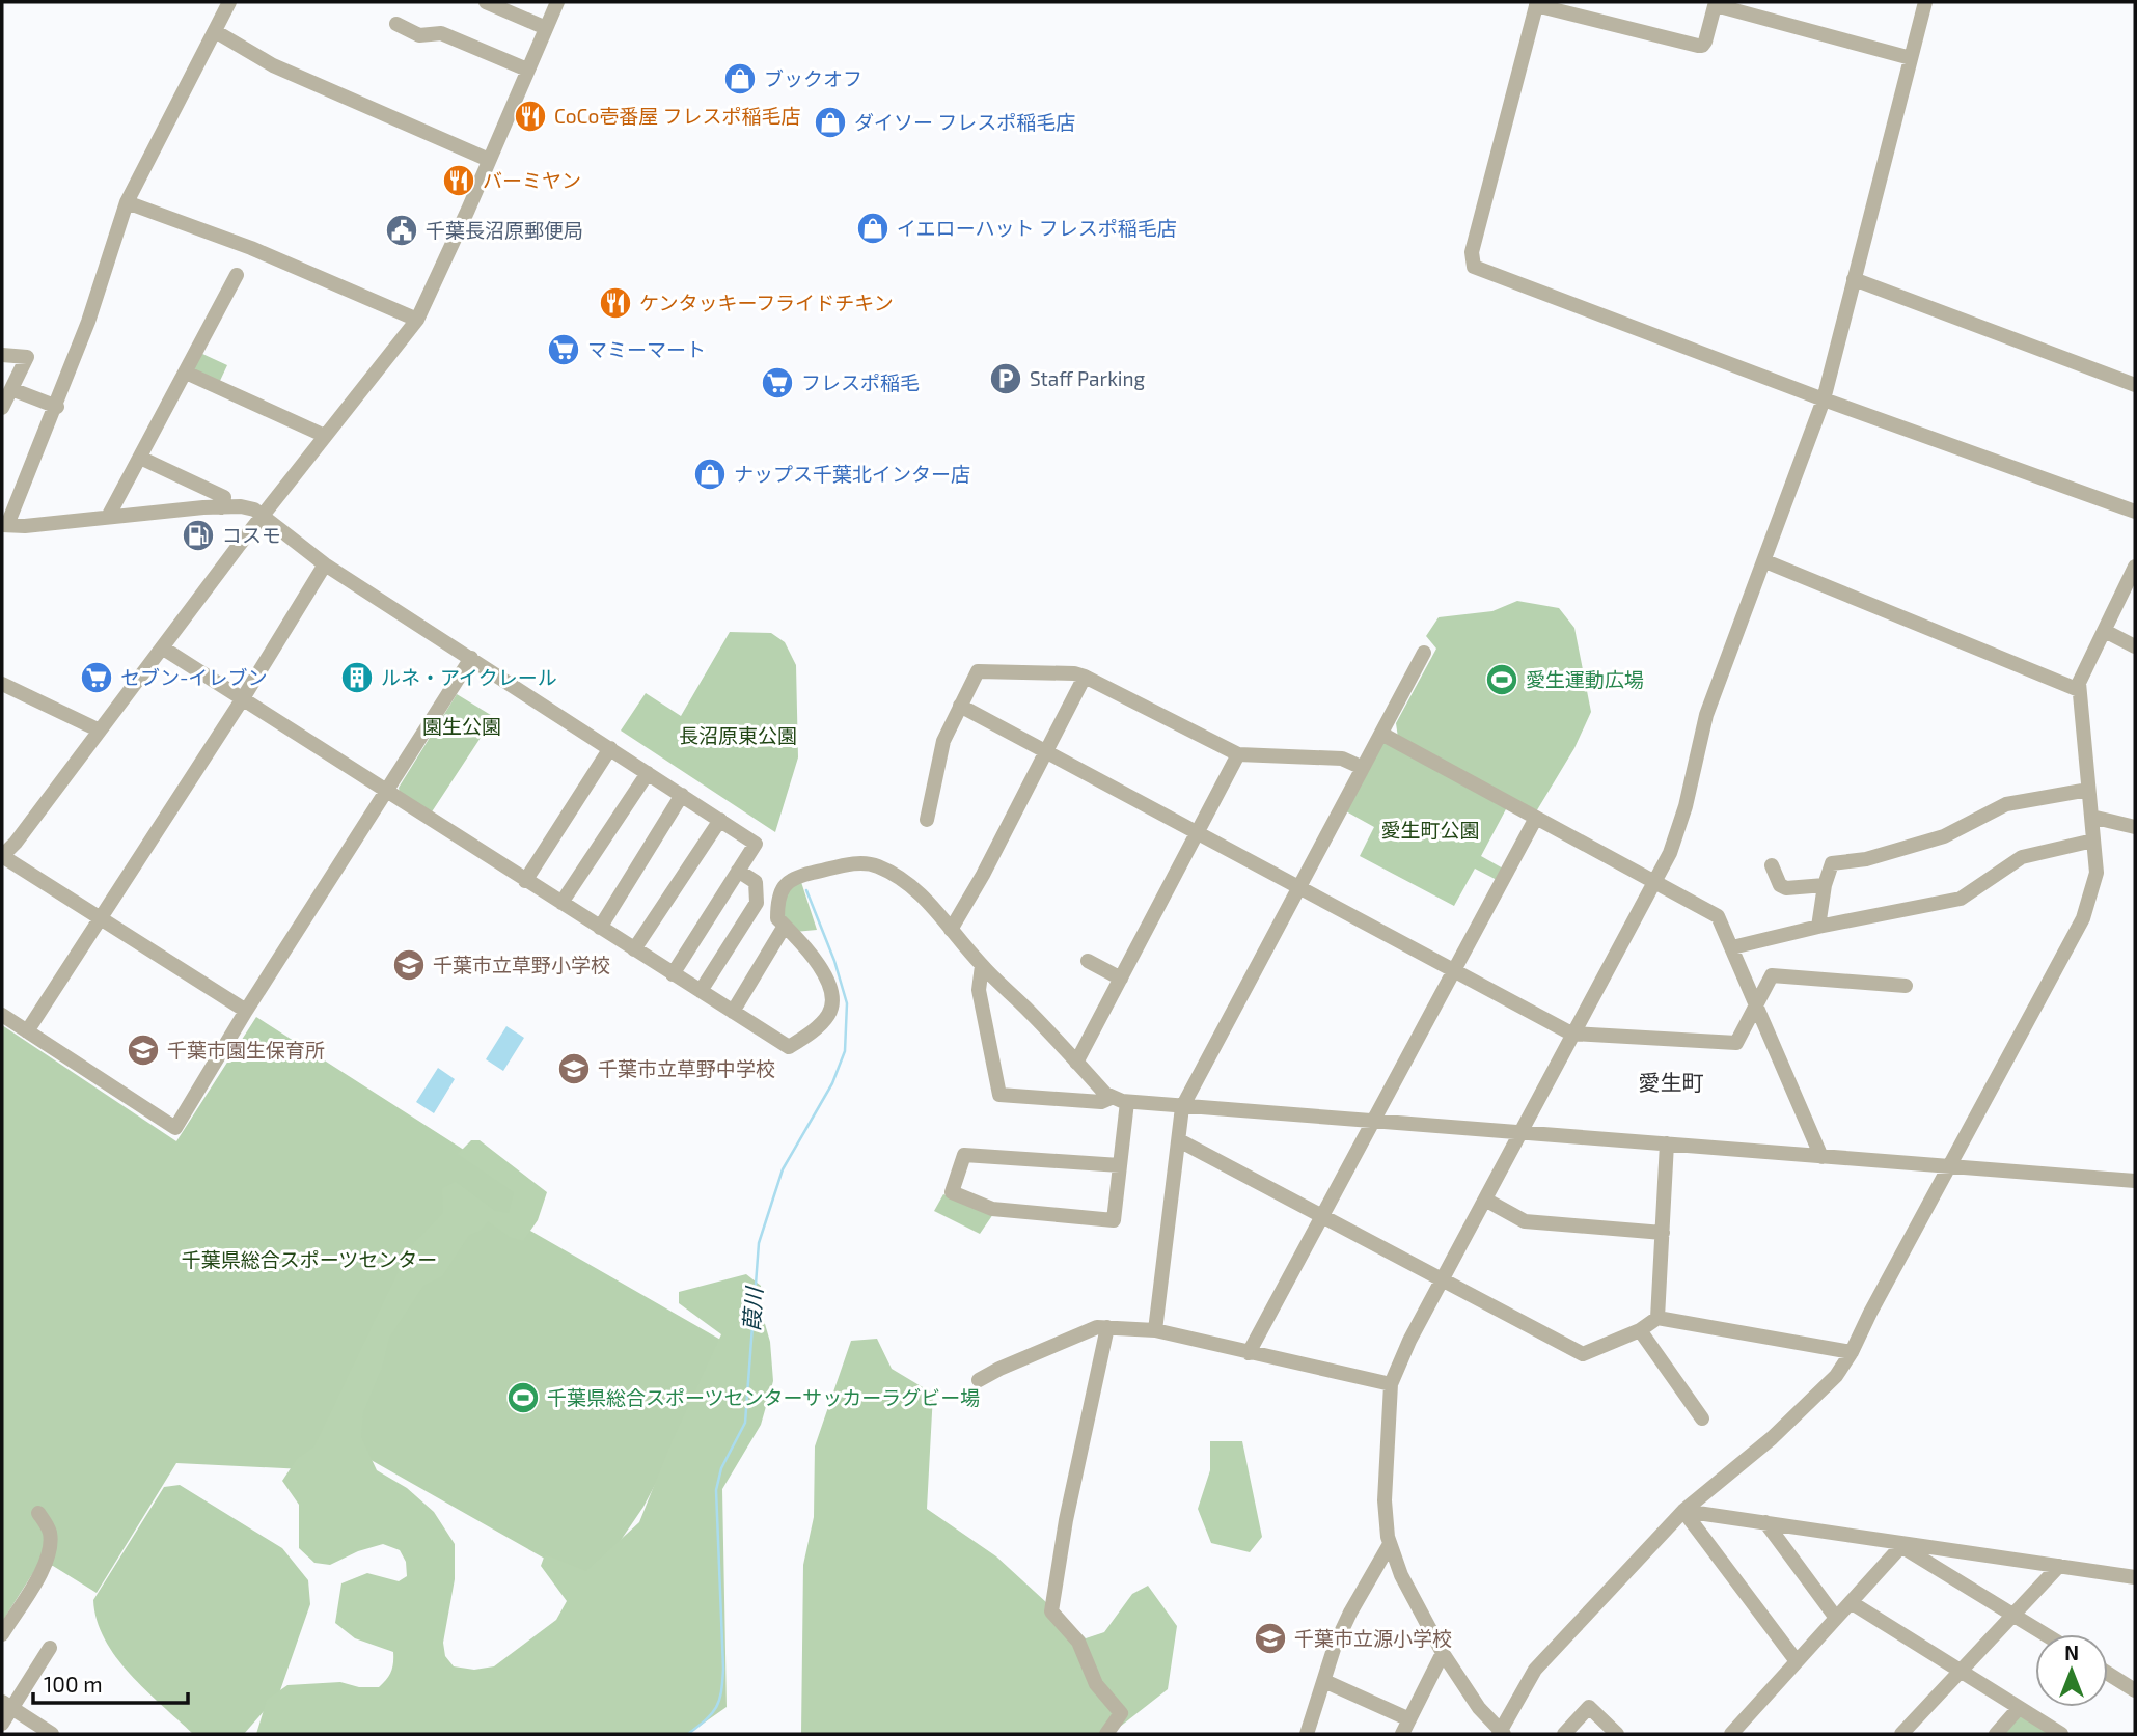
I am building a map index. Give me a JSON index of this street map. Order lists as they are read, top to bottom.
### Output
{
  "districts": ["愛生町"],
  "water": ["葭川"],
  "parks": [
    "園生公園",
    "長沼原東公園",
    "愛生町公園",
    "千葉県総合スポーツセンター"
  ],
  "places": {
    "shop": [
      "ブックオフ",
      "ダイソー フレスポ稲毛店",
      "イエローハット フレスポ稲毛店",
      "ナップス千葉北インター店"
    ],
    "restaurant": ["CoCo壱番屋 フレスポ稲毛店", "バーミヤン", "ケンタッキーフライドチキン"],
    "public building": ["千葉長沼原郵便局"],
    "supermarket": ["マミーマート", "フレスポ稲毛", "セブン-イレブン"],
    "parking": ["Staff Parking"],
    "fuel station": ["コスモ"],
    "building": ["ルネ・アイクレール"],
    "sports": ["愛生運動広場", "千葉県総合スポーツセンターサッカーラグビー場"],
    "school or university": [
      "千葉市立草野小学校",
      "千葉市園生保育所",
      "千葉市立草野中学校",
      "千葉市立源小学校"
    ]
  },
  "scale_bar": "100 m",
  "north": "top"
}
